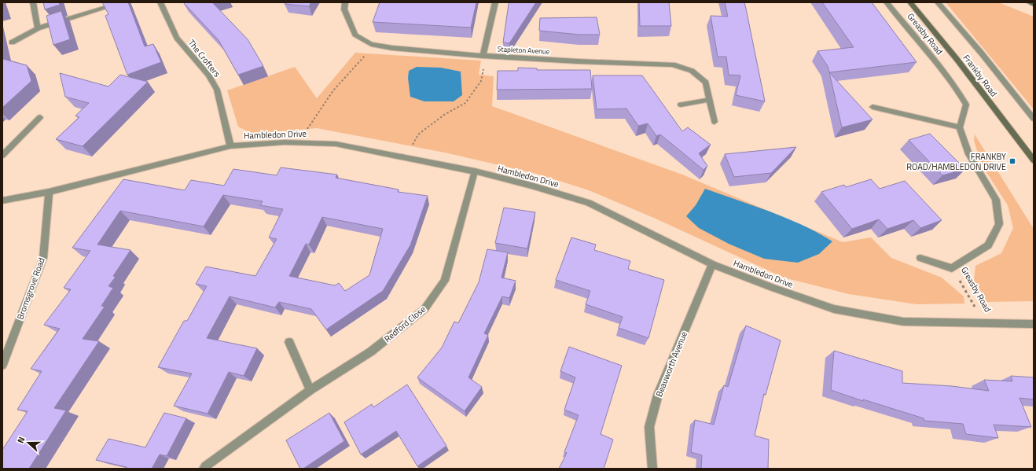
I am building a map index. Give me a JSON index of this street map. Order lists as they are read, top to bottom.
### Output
{
  "streets": {
    "main road": ["Frankby Road"],
    "street": [
      "Greasby Road",
      "Stapleton Avenue",
      "The Crofters",
      "Hambledon Drive",
      "Bromsgrove Road",
      "Redford Close",
      "Beauworth Avenue"
    ]
  },
  "crossings": [
    ["Greasby Road", "Hambledon Drive"],
    ["The Crofters", "Hambledon Drive"],
    ["Hambledon Drive", "Bromsgrove Road"],
    ["Hambledon Drive", "Redford Close"],
    ["Hambledon Drive", "Beauworth Avenue"]
  ],
  "places": {
    "transit": ["FRANKBY ROAD/HAMBLEDON DRIVE"]
  },
  "north": "left"
}
